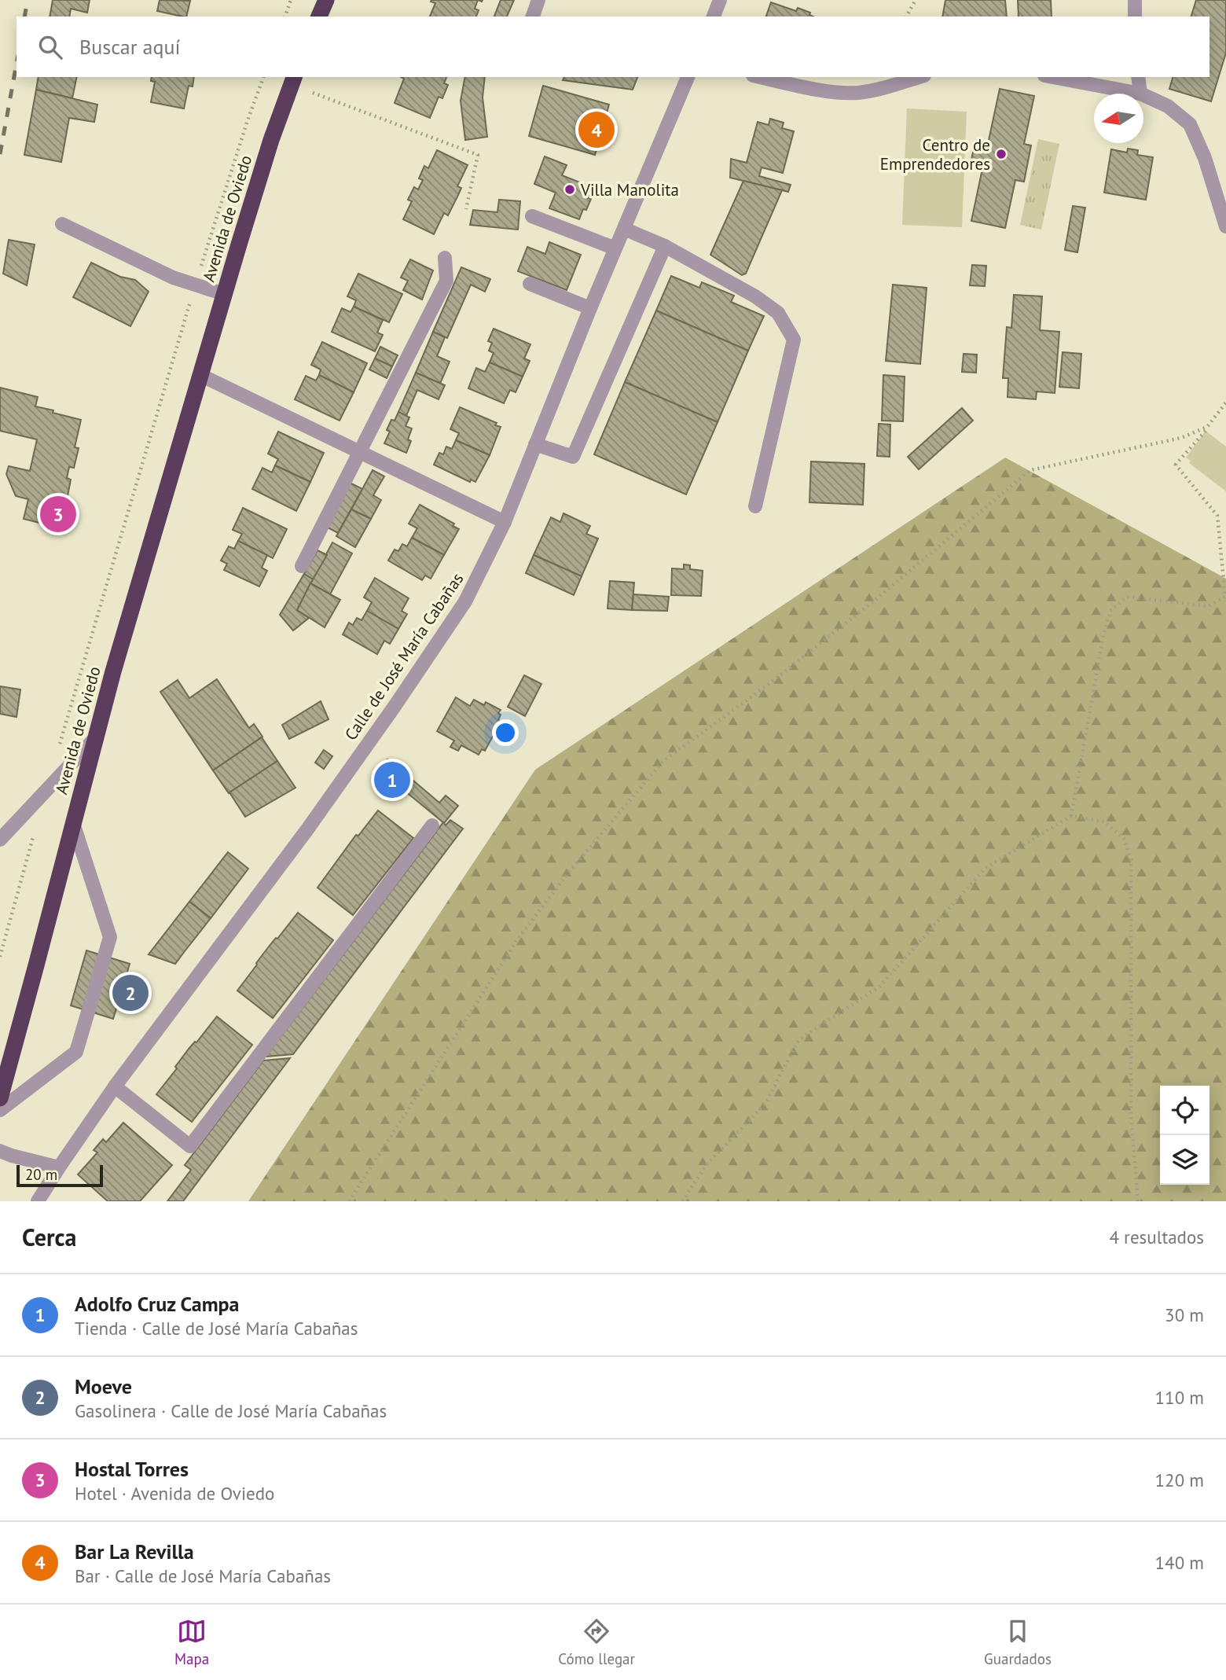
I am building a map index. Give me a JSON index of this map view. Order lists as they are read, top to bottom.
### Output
{
  "streets": {
    "highway": ["Avenida de Oviedo"],
    "street": ["Calle de José María Cabañas"]
  },
  "places": ["Centro de Emprendedores", "Villa Manolita"],
  "scale_bar": "20 m",
  "north": "left",
  "page": {
    "search": "Buscar aquí",
    "pins": [
      "4",
      "3",
      "1",
      "2"
    ],
    "scale": "20 m",
    "heading": ["Cerca", "4 resultados"],
    "list": [
      {
        "mark": "1",
        "name": "Adolfo Cruz Campa",
        "note": "Tienda · Calle de José María Cabañas",
        "value": "30 m"
      },
      {
        "mark": "2",
        "name": "Moeve",
        "note": "Gasolinera · Calle de José María Cabañas",
        "value": "110 m"
      },
      {
        "mark": "3",
        "name": "Hostal Torres",
        "note": "Hotel · Avenida de Oviedo",
        "value": "120 m"
      },
      {
        "mark": "4",
        "name": "Bar La Revilla",
        "note": "Bar · Calle de José María Cabañas",
        "value": "140 m"
      }
    ],
    "nav": ["Mapa", "Cómo llegar", "Guardados"]
  }
}
